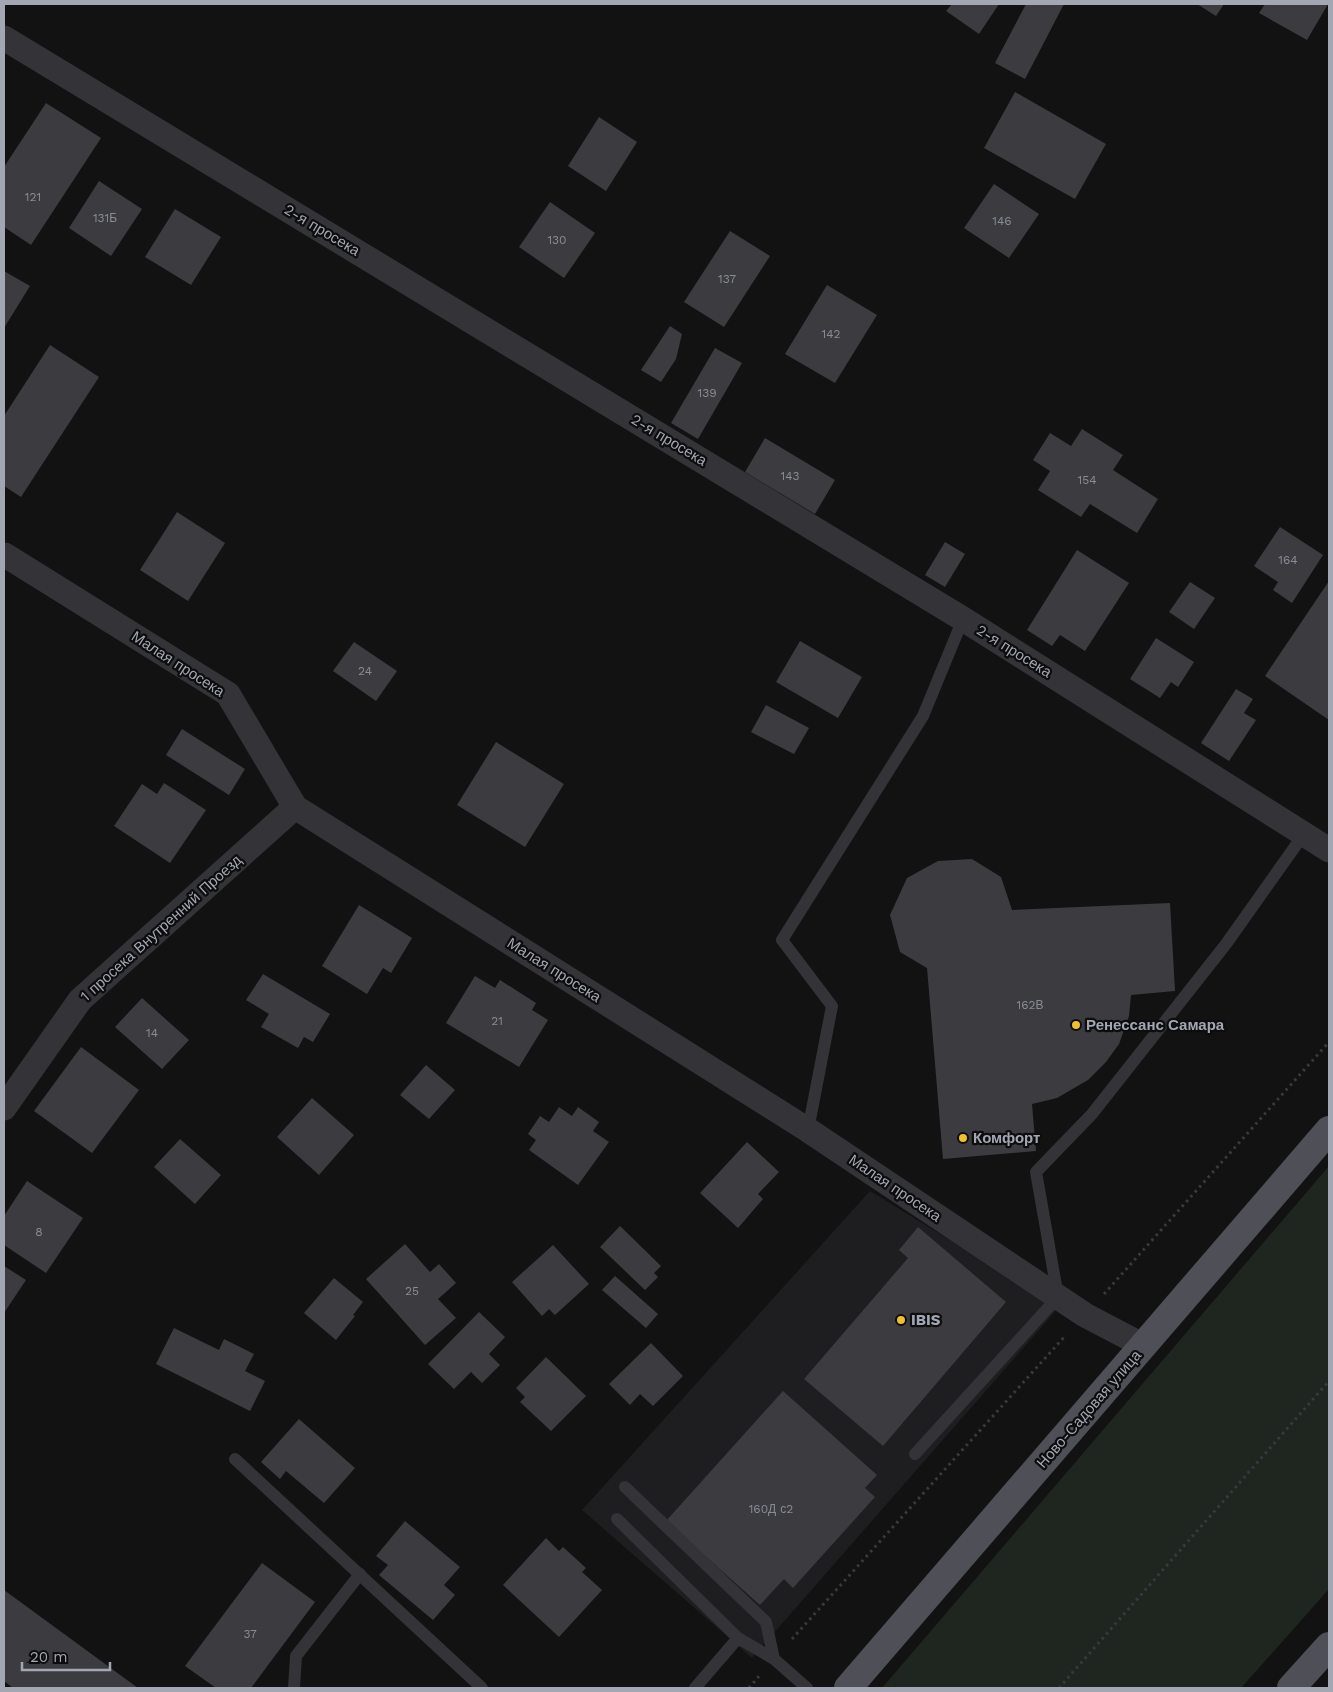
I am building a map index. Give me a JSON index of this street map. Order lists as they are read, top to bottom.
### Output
{
  "streets": {
    "main road": ["Ново-Садовая улица"],
    "street": ["2-я просека", "Малая просека", "1 просека Внутренний Проезд"]
  },
  "crossings": [
    ["Малая просека", "1 просека Внутренний Проезд"],
    ["Малая просека", "Ново-Садовая улица"]
  ],
  "places": ["Ренессанс Самара", "Комфорт", "IBIS"],
  "house_numbers": [
    "121",
    "131Б",
    "146",
    "130",
    "137",
    "142",
    "139",
    "143",
    "154",
    "164",
    "24",
    "162В",
    "21",
    "14",
    "8",
    "25",
    "160Д с2",
    "37"
  ],
  "scale_bar": "20 m"
}
